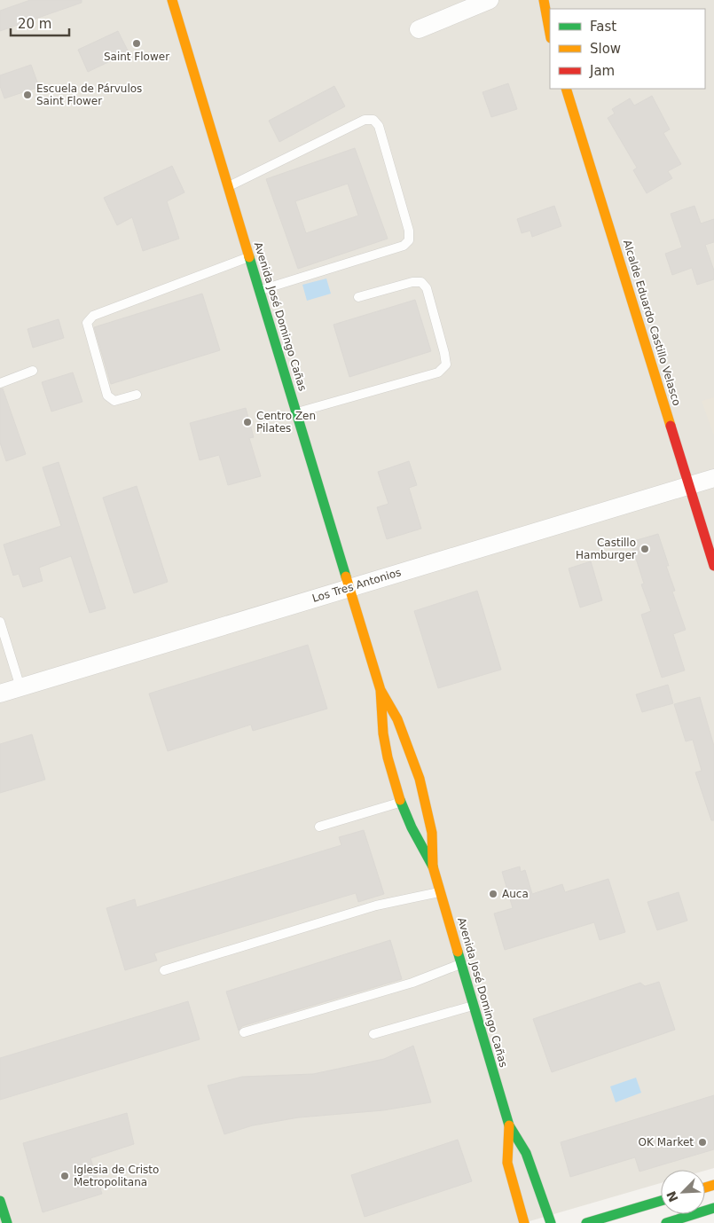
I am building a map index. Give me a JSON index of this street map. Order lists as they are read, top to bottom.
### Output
{
  "streets": {
    "street": ["Avenida José Domingo Cañas", "Alcalde Eduardo Castillo Velasco", "Los Tres Antonios"]
  },
  "crossings": [
    ["Avenida José Domingo Cañas", "Los Tres Antonios"],
    ["Alcalde Eduardo Castillo Velasco", "Los Tres Antonios"]
  ],
  "places": [
    "Saint Flower",
    "Escuela de Párvulos Saint Flower",
    "Centro Zen Pilates",
    "Castillo Hamburger",
    "Auca",
    "OK Market",
    "Iglesia de Cristo Metropolitana"
  ],
  "legend": ["Fast", "Slow", "Jam"],
  "scale_bar": "20 m",
  "north": "bottom left"
}
